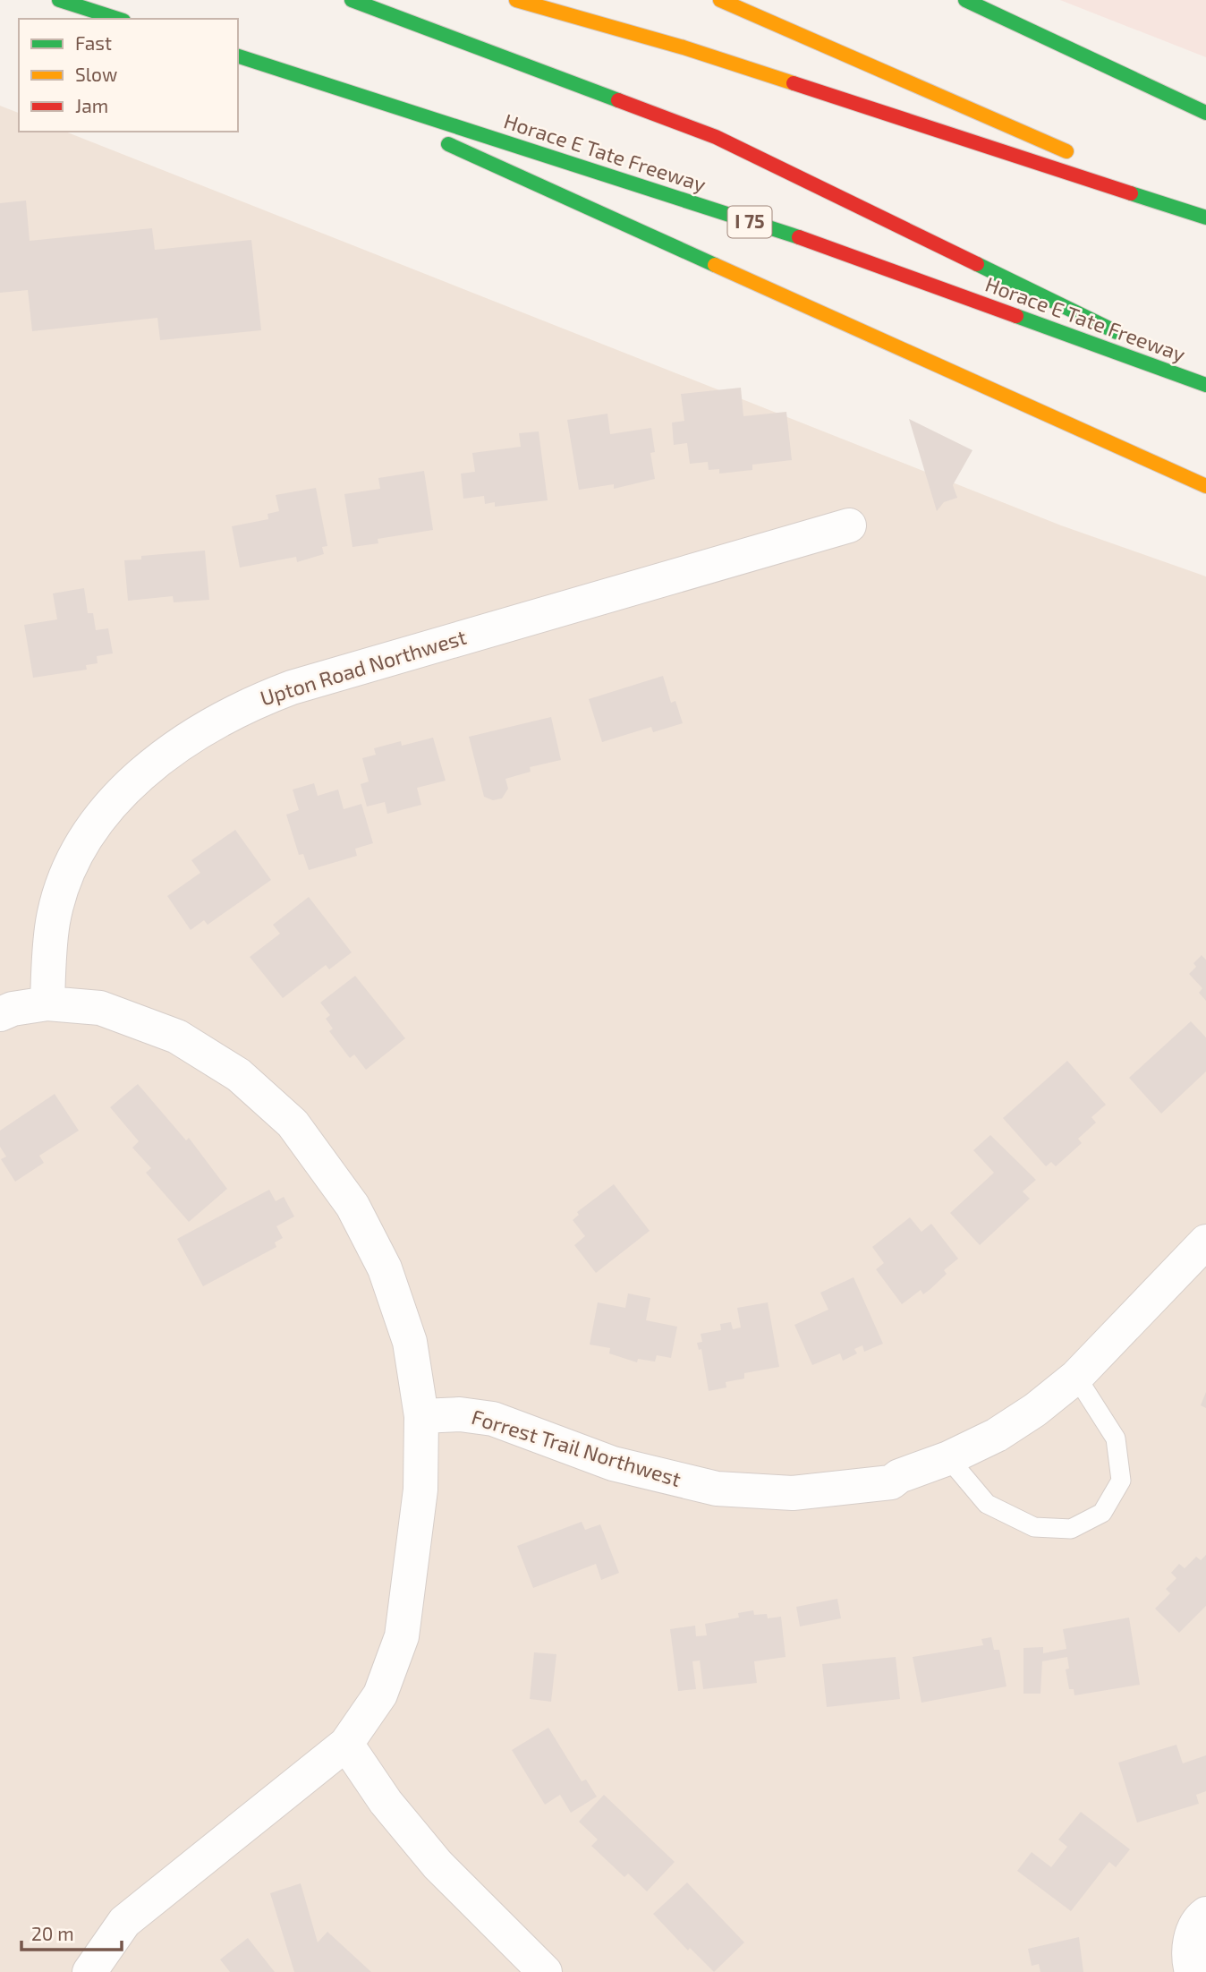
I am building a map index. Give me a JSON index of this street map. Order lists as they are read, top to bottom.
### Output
{
  "streets": {
    "highway": ["Horace E Tate Freeway", "I 75"],
    "street": ["Upton Road Northwest", "Forrest Trail Northwest"]
  },
  "legend": ["Fast", "Slow", "Jam"],
  "scale_bar": "20 m"
}
